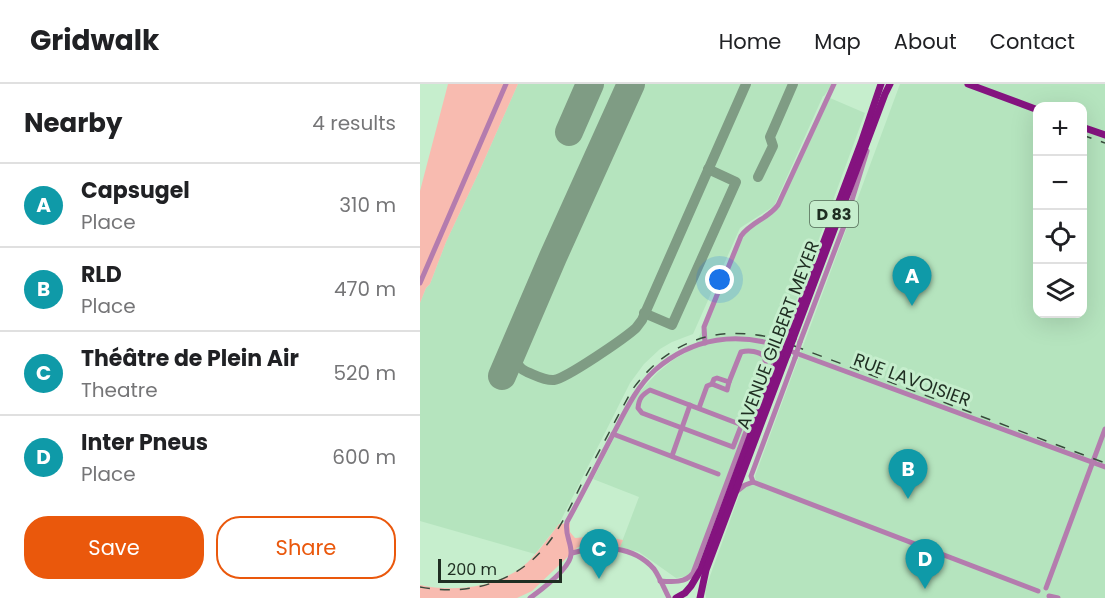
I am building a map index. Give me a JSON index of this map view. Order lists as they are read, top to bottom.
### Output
{
  "streets": {
    "main road": ["D 83", "AVENUE GILBERT MEYER"],
    "street": ["RUE LAVOISIER"]
  },
  "scale_bar": "200 m",
  "page": {
    "header": "Gridwalk",
    "nav": [
      "Home",
      "Map",
      "About",
      "Contact"
    ],
    "heading": ["Nearby", "4 results"],
    "map_buttons": ["+", "−"],
    "list": [
      {
        "mark": "A",
        "name": "Capsugel",
        "note": "Place",
        "value": "310 m"
      },
      {
        "mark": "B",
        "name": "RLD",
        "note": "Place",
        "value": "470 m"
      },
      {
        "mark": "C",
        "name": "Théâtre de Plein Air",
        "note": "Theatre",
        "value": "520 m"
      },
      {
        "mark": "D",
        "name": "Inter Pneus",
        "note": "Place",
        "value": "600 m"
      }
    ],
    "pins": [
      "A",
      "B",
      "C",
      "D"
    ],
    "buttons": ["Save", "Share"],
    "scale": "200 m"
  }
}
